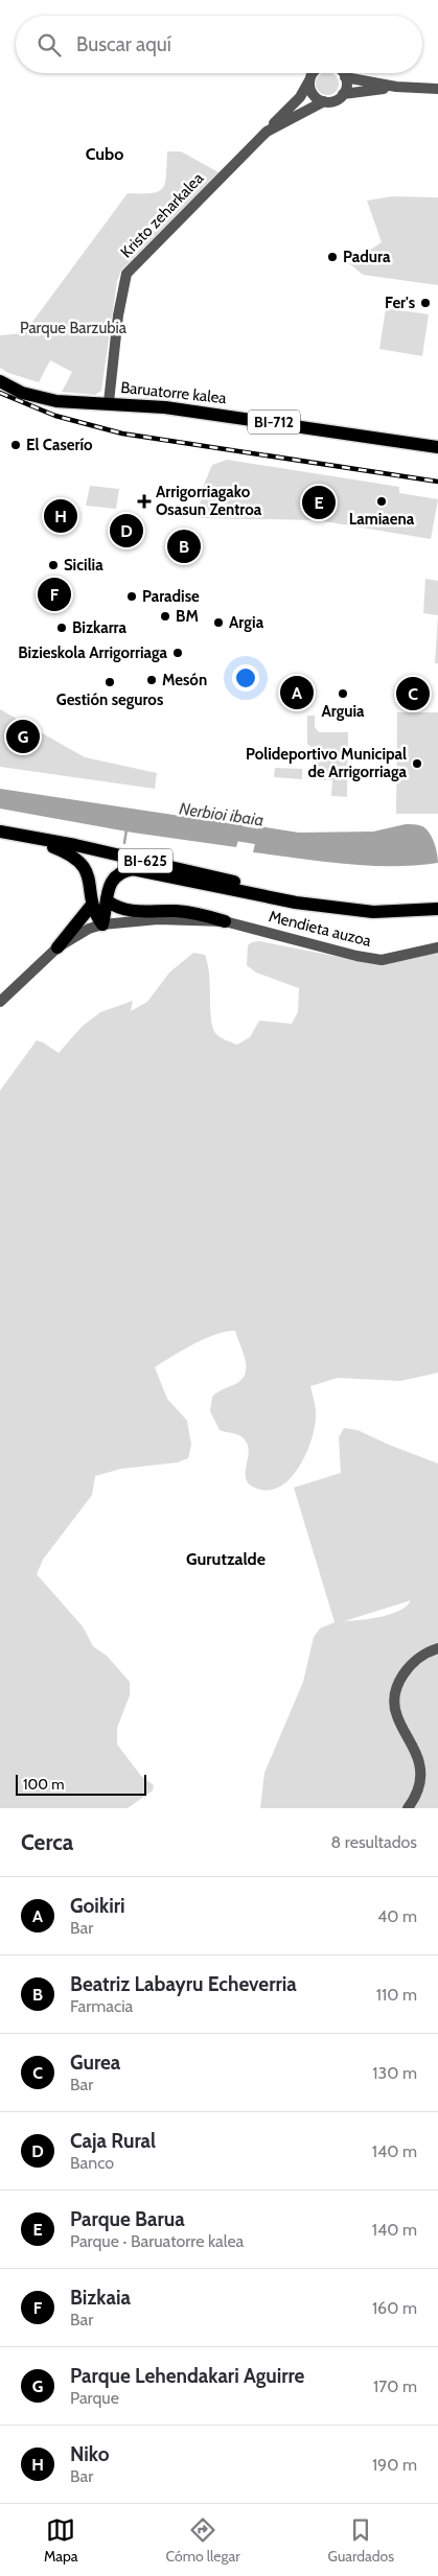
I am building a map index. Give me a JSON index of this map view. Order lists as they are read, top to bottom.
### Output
{
  "streets": {
    "main road": ["Baruatorre kalea", "BI-712", "BI-625"],
    "street": ["Kristo zeharkalea", "Mendieta auzoa"]
  },
  "crossings": [
    ["Kristo zeharkalea", "Baruatorre kalea"]
  ],
  "districts": ["Cubo", "Gurutzalde"],
  "water": ["Nerbioi ibaia"],
  "parks": ["Parque Barzubia"],
  "places": {
    "other": [
      "Padura",
      "Fer's",
      "El Caserío",
      "Lamiaena",
      "Sicilia",
      "Paradise",
      "BM",
      "Argia",
      "Bizkarra",
      "Bizieskola Arrigorriaga",
      "Mesón",
      "Gestión seguros",
      "Arguia",
      "Polideportivo Municipal de Arrigorriaga"
    ],
    "health": ["Arrigorriagako Osasun Zentroa"]
  },
  "scale_bar": "100 m",
  "page": {
    "search": "Buscar aquí",
    "pins": [
      "E",
      "H",
      "D",
      "B",
      "F",
      "A",
      "C",
      "G"
    ],
    "scale": "100 m",
    "heading": ["Cerca", "8 resultados"],
    "list": [
      {
        "mark": "A",
        "name": "Goikiri",
        "note": "Bar",
        "value": "40 m"
      },
      {
        "mark": "B",
        "name": "Beatriz Labayru Echeverria",
        "note": "Farmacia",
        "value": "110 m"
      },
      {
        "mark": "C",
        "name": "Gurea",
        "note": "Bar",
        "value": "130 m"
      },
      {
        "mark": "D",
        "name": "Caja Rural",
        "note": "Banco",
        "value": "140 m"
      },
      {
        "mark": "E",
        "name": "Parque Barua",
        "note": "Parque · Baruatorre kalea",
        "value": "140 m"
      },
      {
        "mark": "F",
        "name": "Bizkaia",
        "note": "Bar",
        "value": "160 m"
      },
      {
        "mark": "G",
        "name": "Parque Lehendakari Aguirre",
        "note": "Parque",
        "value": "170 m"
      },
      {
        "mark": "H",
        "name": "Niko",
        "note": "Bar",
        "value": "190 m"
      }
    ],
    "nav": ["Mapa", "Cómo llegar", "Guardados"]
  }
}
